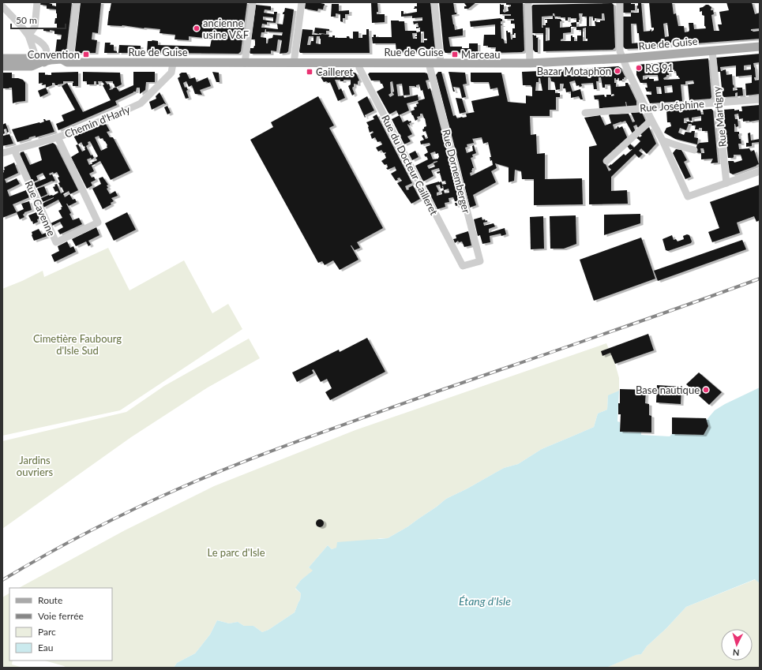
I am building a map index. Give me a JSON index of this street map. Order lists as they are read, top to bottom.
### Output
{
  "streets": {
    "main road": ["Rue de Guise"],
    "street": [
      "Rue Joséphine",
      "Rue Martigny",
      "Chemin d'Harly",
      "Rue du Docteur Cailleret",
      "Rue Dornemberger",
      "Rue Cavenne"
    ]
  },
  "crossings": [
    ["Rue de Guise", "Rue Martigny"],
    ["Rue de Guise", "Chemin d'Harly"],
    ["Rue de Guise", "Rue du Docteur Cailleret"],
    ["Rue de Guise", "Rue Dornemberger"],
    ["Rue Joséphine", "Rue Martigny"],
    ["Chemin d'Harly", "Rue Cavenne"],
    ["Rue du Docteur Cailleret", "Rue Dornemberger"]
  ],
  "water": ["Étang d'Isle"],
  "parks": ["Cimetière Faubourg d'Isle Sud", "Jardins ouvriers", "Le parc d'Isle"],
  "places": {
    "other": [
      "ancienne usine V&F",
      "RG 91",
      "Bazar Motaphon",
      "Base nautique"
    ],
    "transit": ["Convention", "Marceau", "Cailleret"]
  },
  "legend": [
    "Route",
    "Voie ferrée",
    "Parc",
    "Eau"
  ],
  "scale_bar": "50 m",
  "north": "bottom"
}
